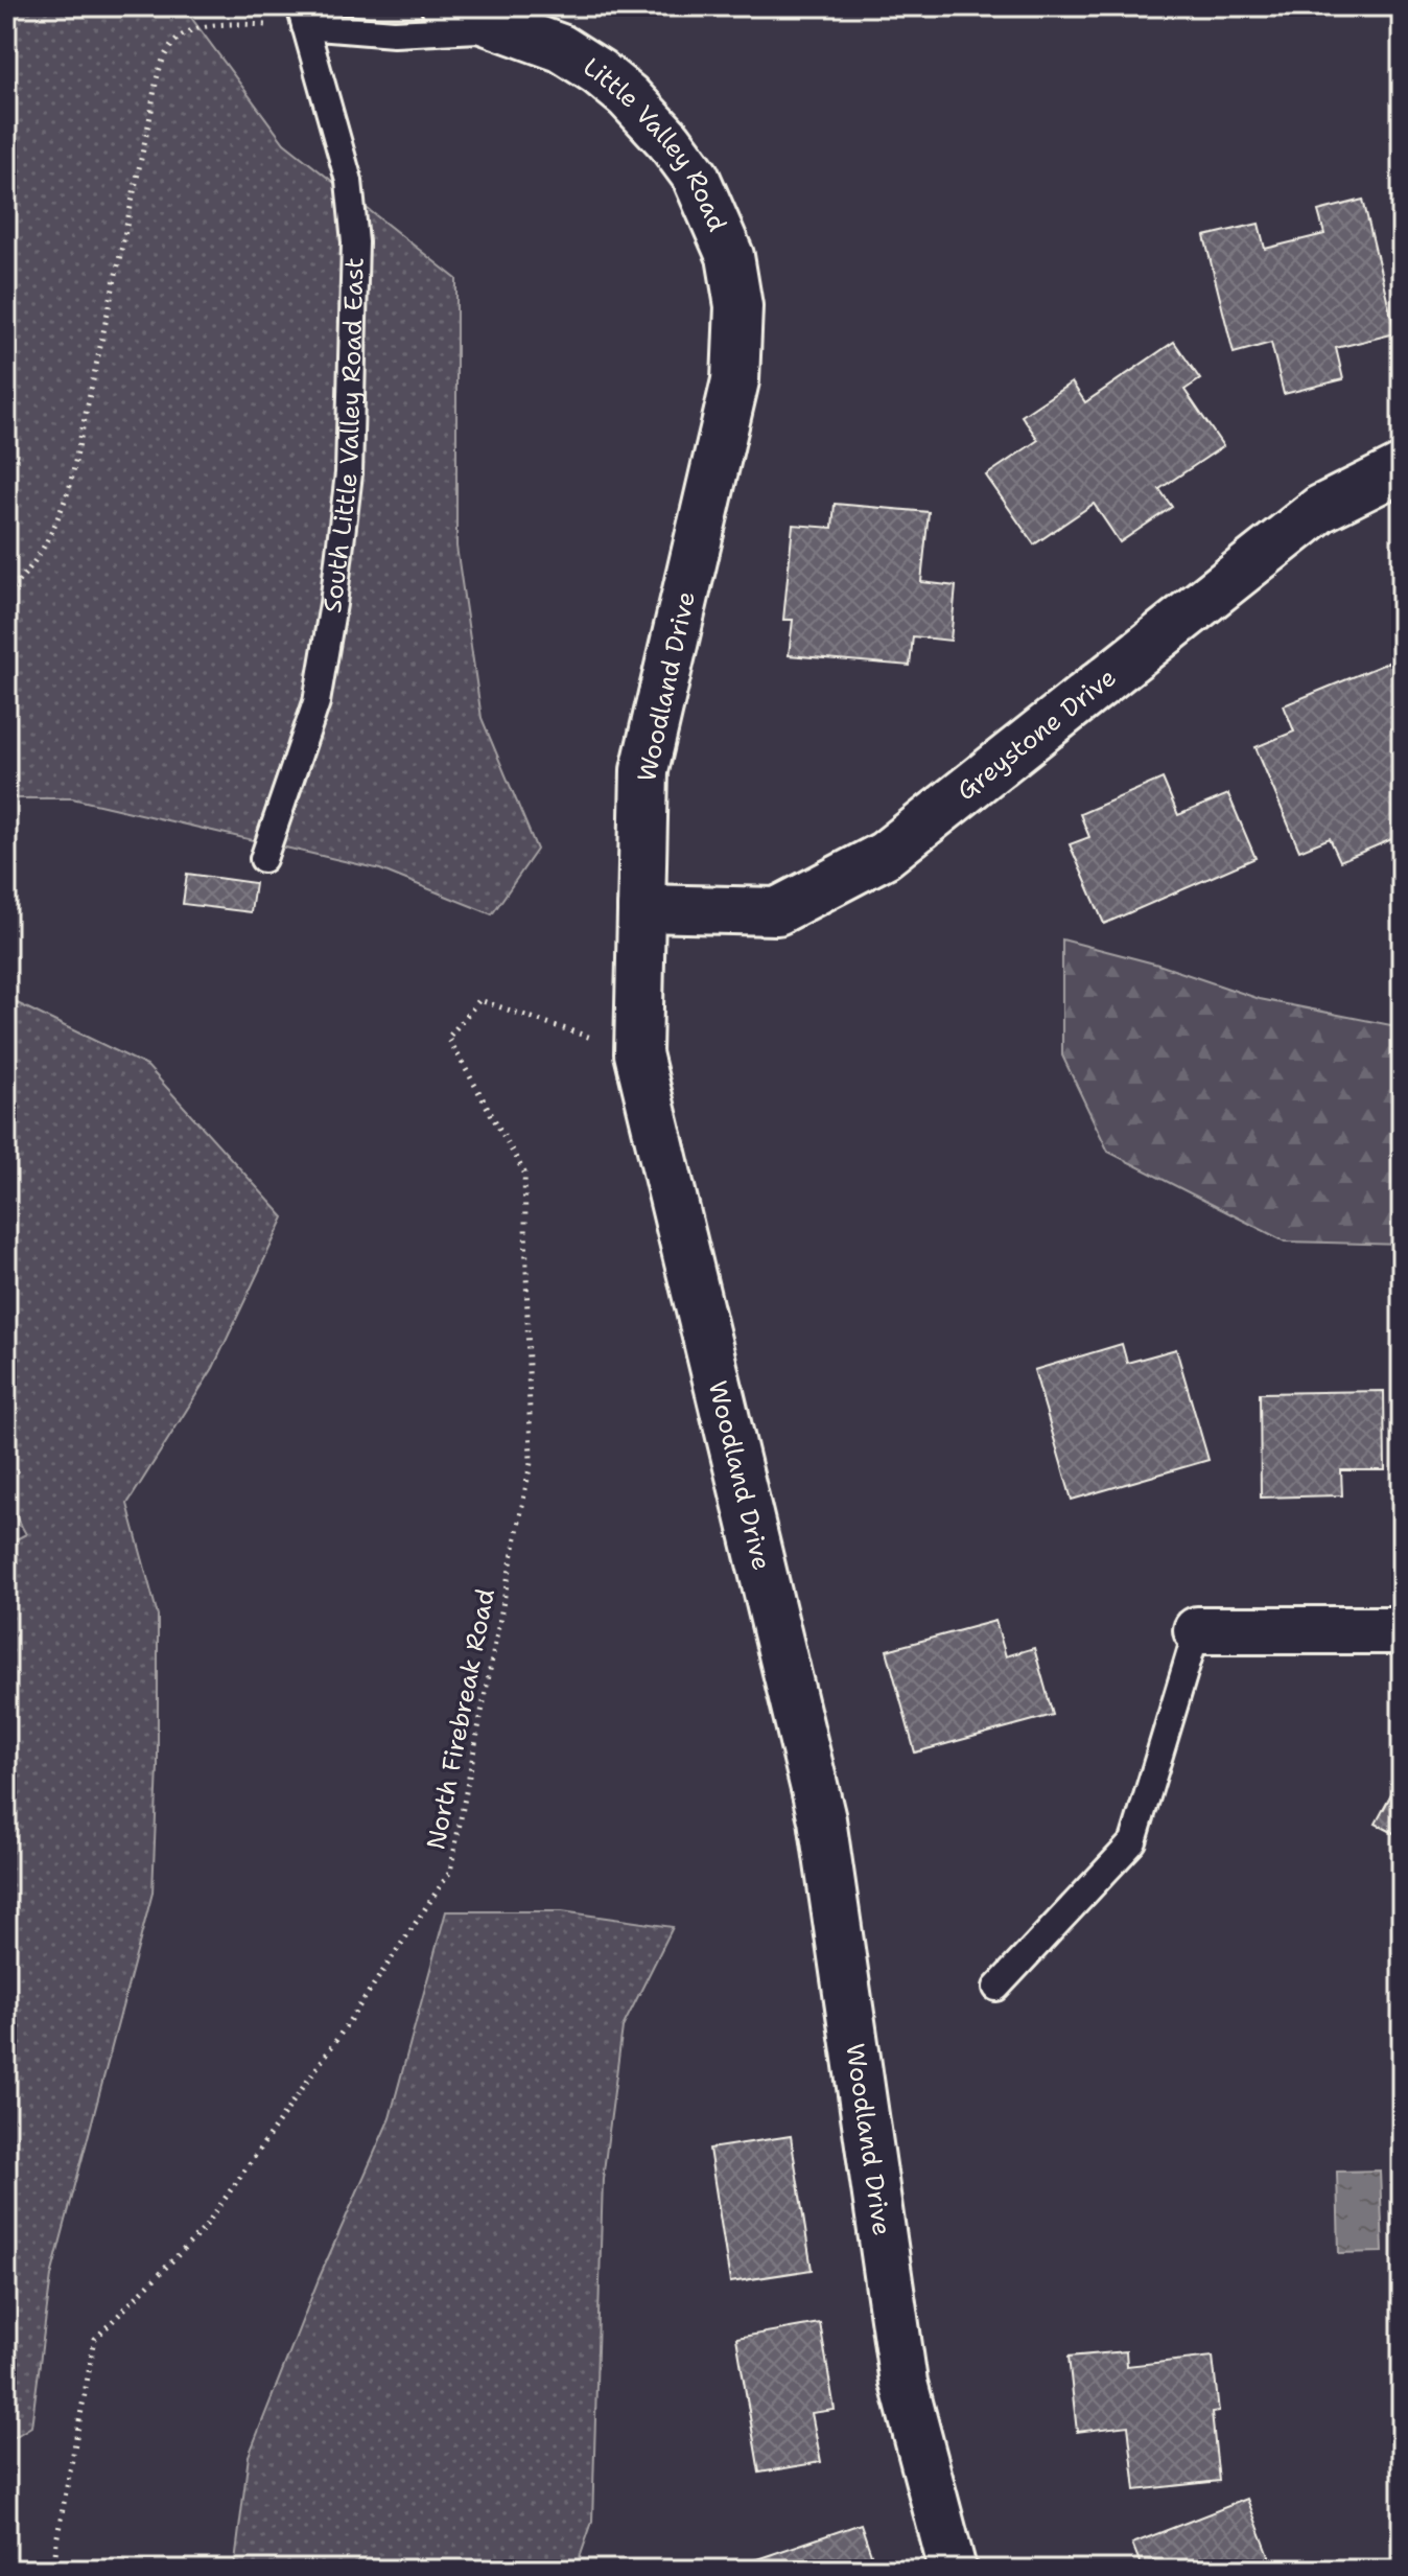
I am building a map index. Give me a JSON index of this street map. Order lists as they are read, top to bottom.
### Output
{
  "streets": {
    "street": ["Little Valley Road", "Woodland Drive", "Greystone Drive"],
    "lane": ["South Little Valley Road East"],
    "path": ["North Firebreak Road"]
  },
  "crossings": [
    ["Little Valley Road", "Woodland Drive"],
    ["Woodland Drive", "Greystone Drive"],
    ["Woodland Drive", "North Firebreak Road"]
  ]
}
